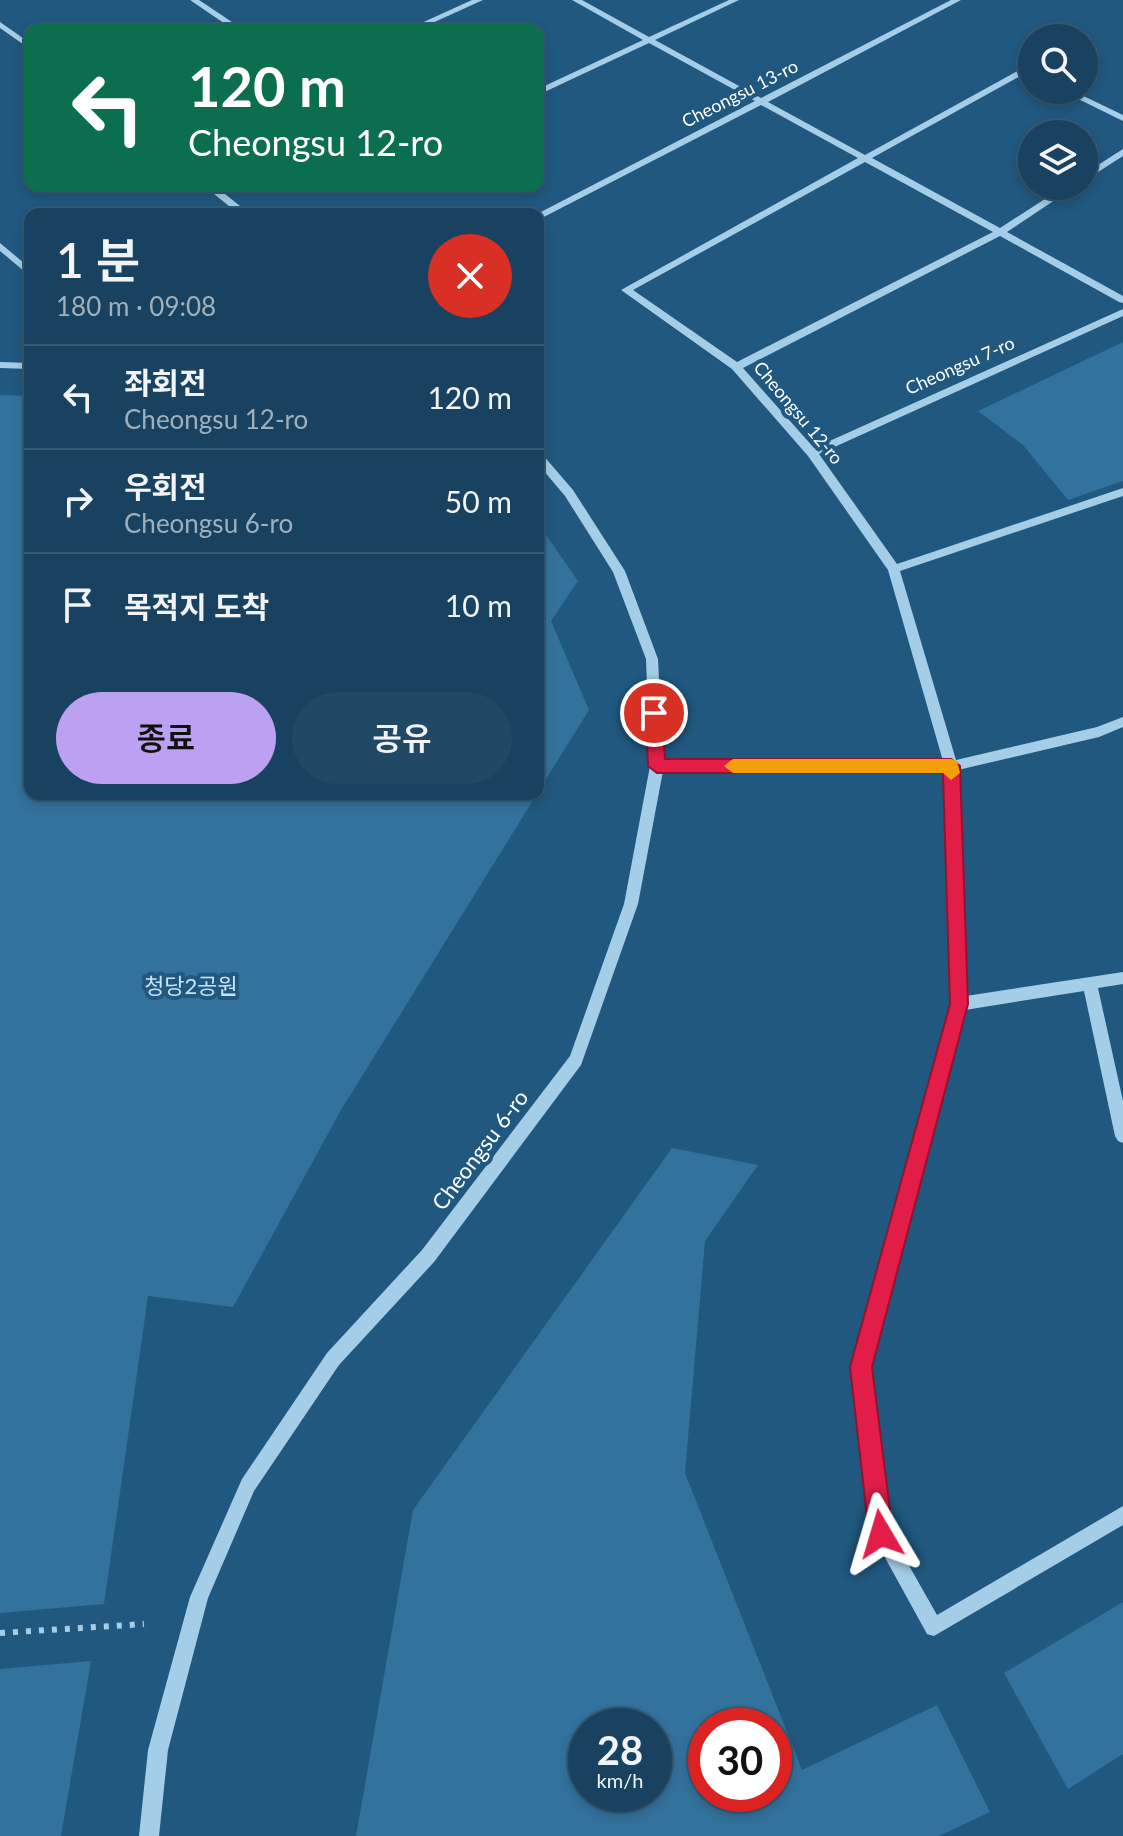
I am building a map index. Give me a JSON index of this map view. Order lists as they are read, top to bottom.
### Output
{
  "streets": {
    "street": [
      "Cheongsu 13-ro",
      "Cheongsu 7-ro",
      "Cheongsu 12-ro",
      "Cheongsu 6-ro"
    ]
  },
  "crossings": [
    ["Cheongsu 7-ro", "Cheongsu 12-ro"]
  ],
  "parks": ["청당2공원"],
  "page": {
    "turn": ["120 m", "Cheongsu 12-ro"],
    "heading": ["1 분", "180 m · 09:08"],
    "list": [
      {
        "name": "좌회전",
        "note": "Cheongsu 12-ro",
        "value": "120 m"
      },
      {
        "name": "우회전",
        "note": "Cheongsu 6-ro",
        "value": "50 m"
      },
      {
        "name": "목적지 도착",
        "value": "10 m"
      }
    ],
    "buttons": ["종료", "공유"],
    "speed": "28 km/h",
    "limit": "30"
  }
}
